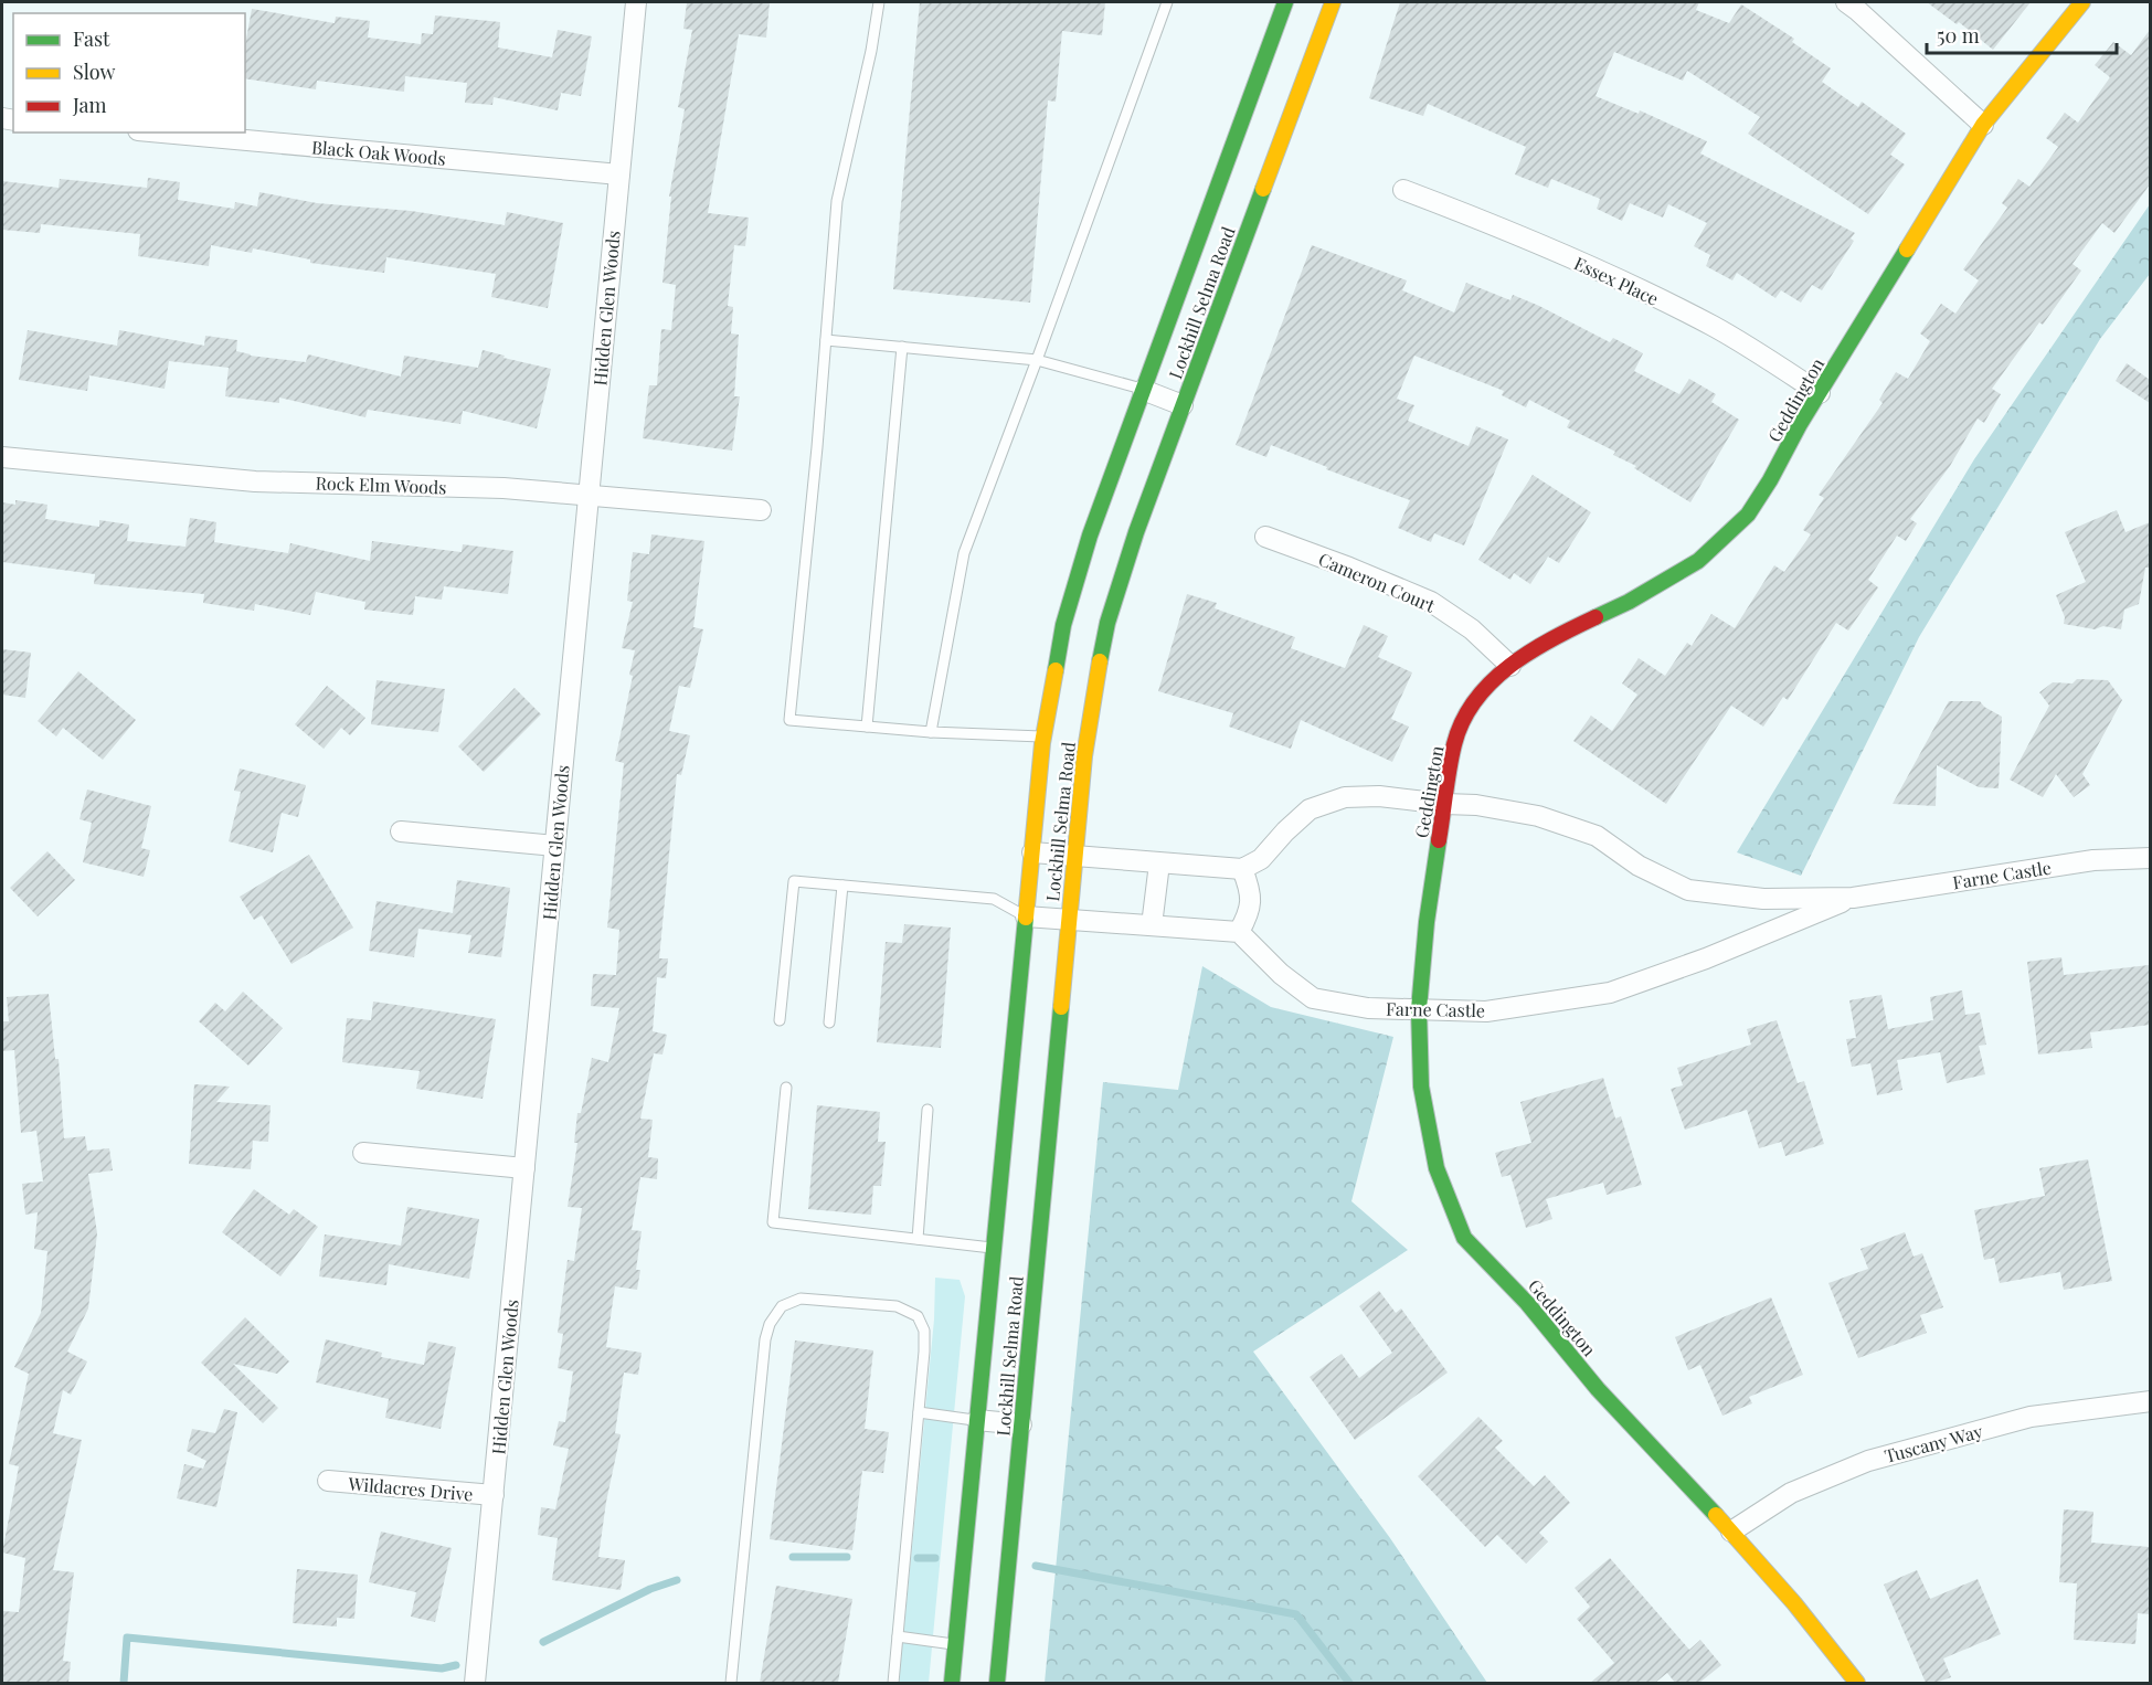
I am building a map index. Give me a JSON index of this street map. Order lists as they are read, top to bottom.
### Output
{
  "streets": {
    "main road": ["Lockhill Selma Road", "Geddington"],
    "street": [
      "Black Oak Woods",
      "Essex Place",
      "Hidden Glen Woods",
      "Rock Elm Woods",
      "Cameron Court",
      "Farne Castle",
      "Tuscany Way",
      "Wildacres Drive"
    ]
  },
  "crossings": [
    ["Black Oak Woods", "Hidden Glen Woods"],
    ["Essex Place", "Geddington"],
    ["Hidden Glen Woods", "Rock Elm Woods"],
    ["Hidden Glen Woods", "Wildacres Drive"],
    ["Geddington", "Cameron Court"],
    ["Geddington", "Farne Castle"],
    ["Geddington", "Tuscany Way"]
  ],
  "legend": ["Fast", "Slow", "Jam"],
  "scale_bar": "50 m"
}
